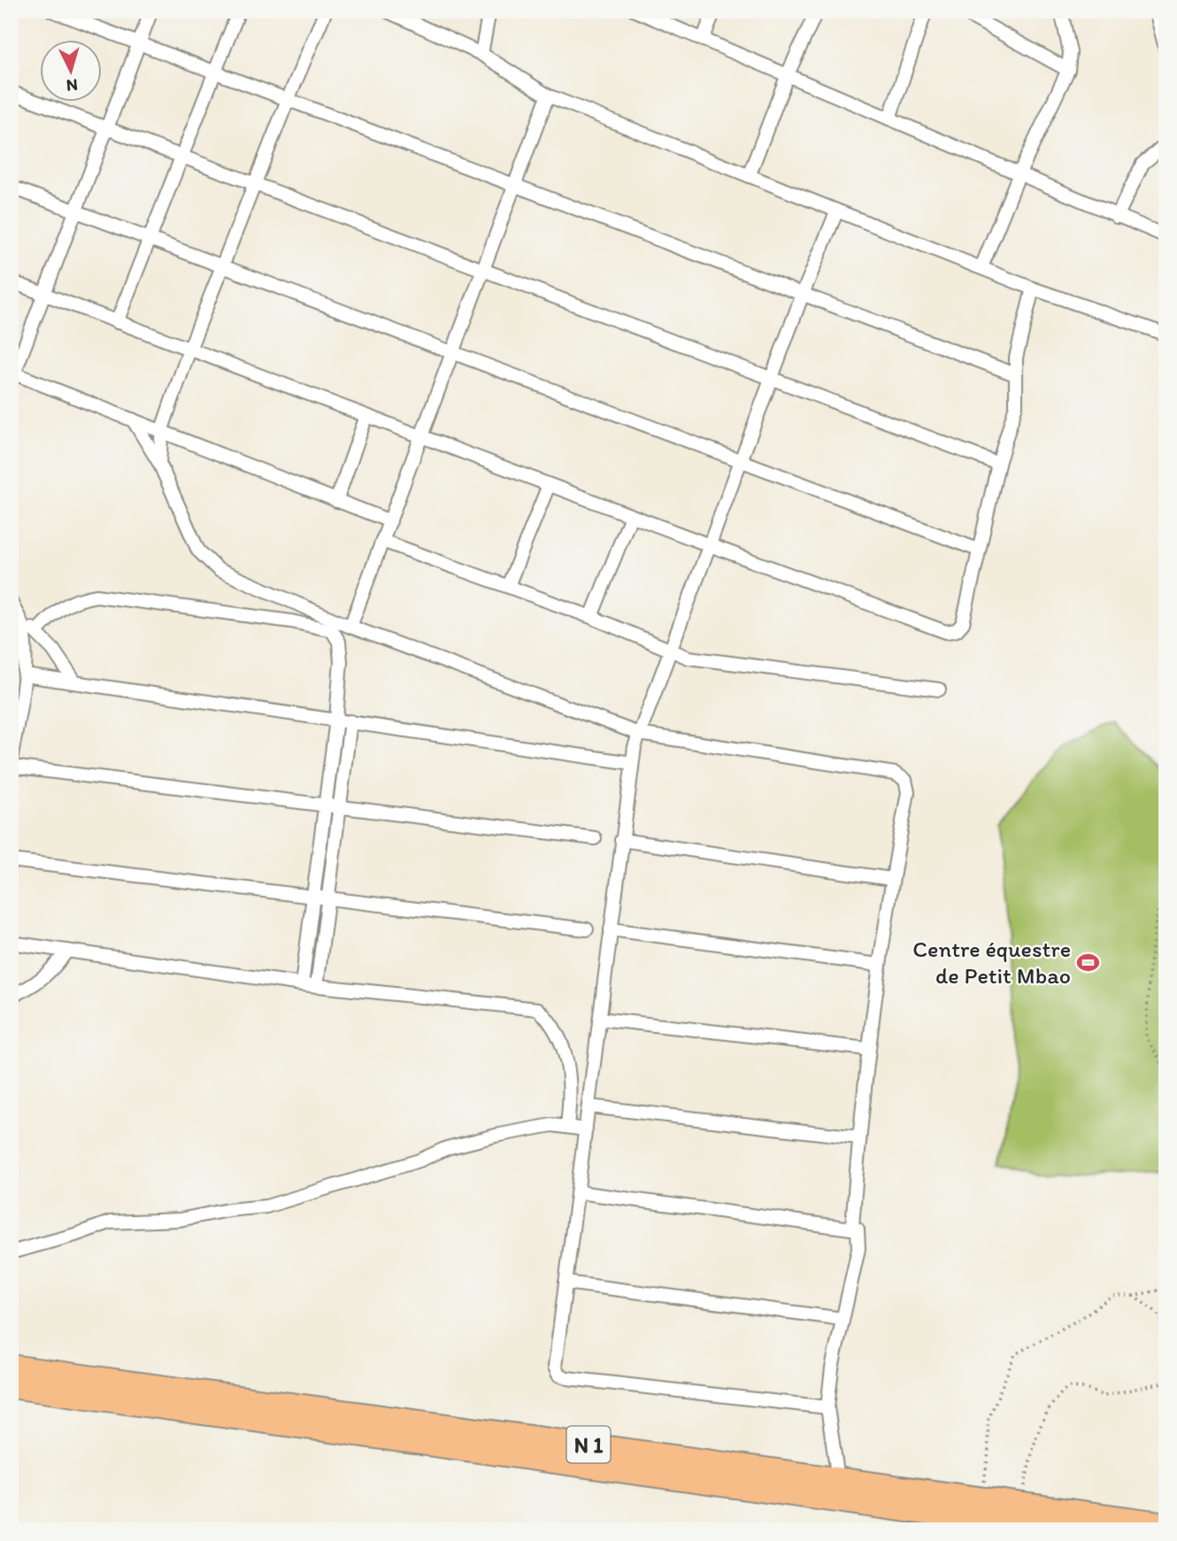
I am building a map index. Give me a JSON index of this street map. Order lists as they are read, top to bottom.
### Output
{
  "streets": {
    "highway": ["N 1"]
  },
  "places": {
    "sports": ["Centre équestre de Petit Mbao"]
  },
  "north": "bottom"
}
